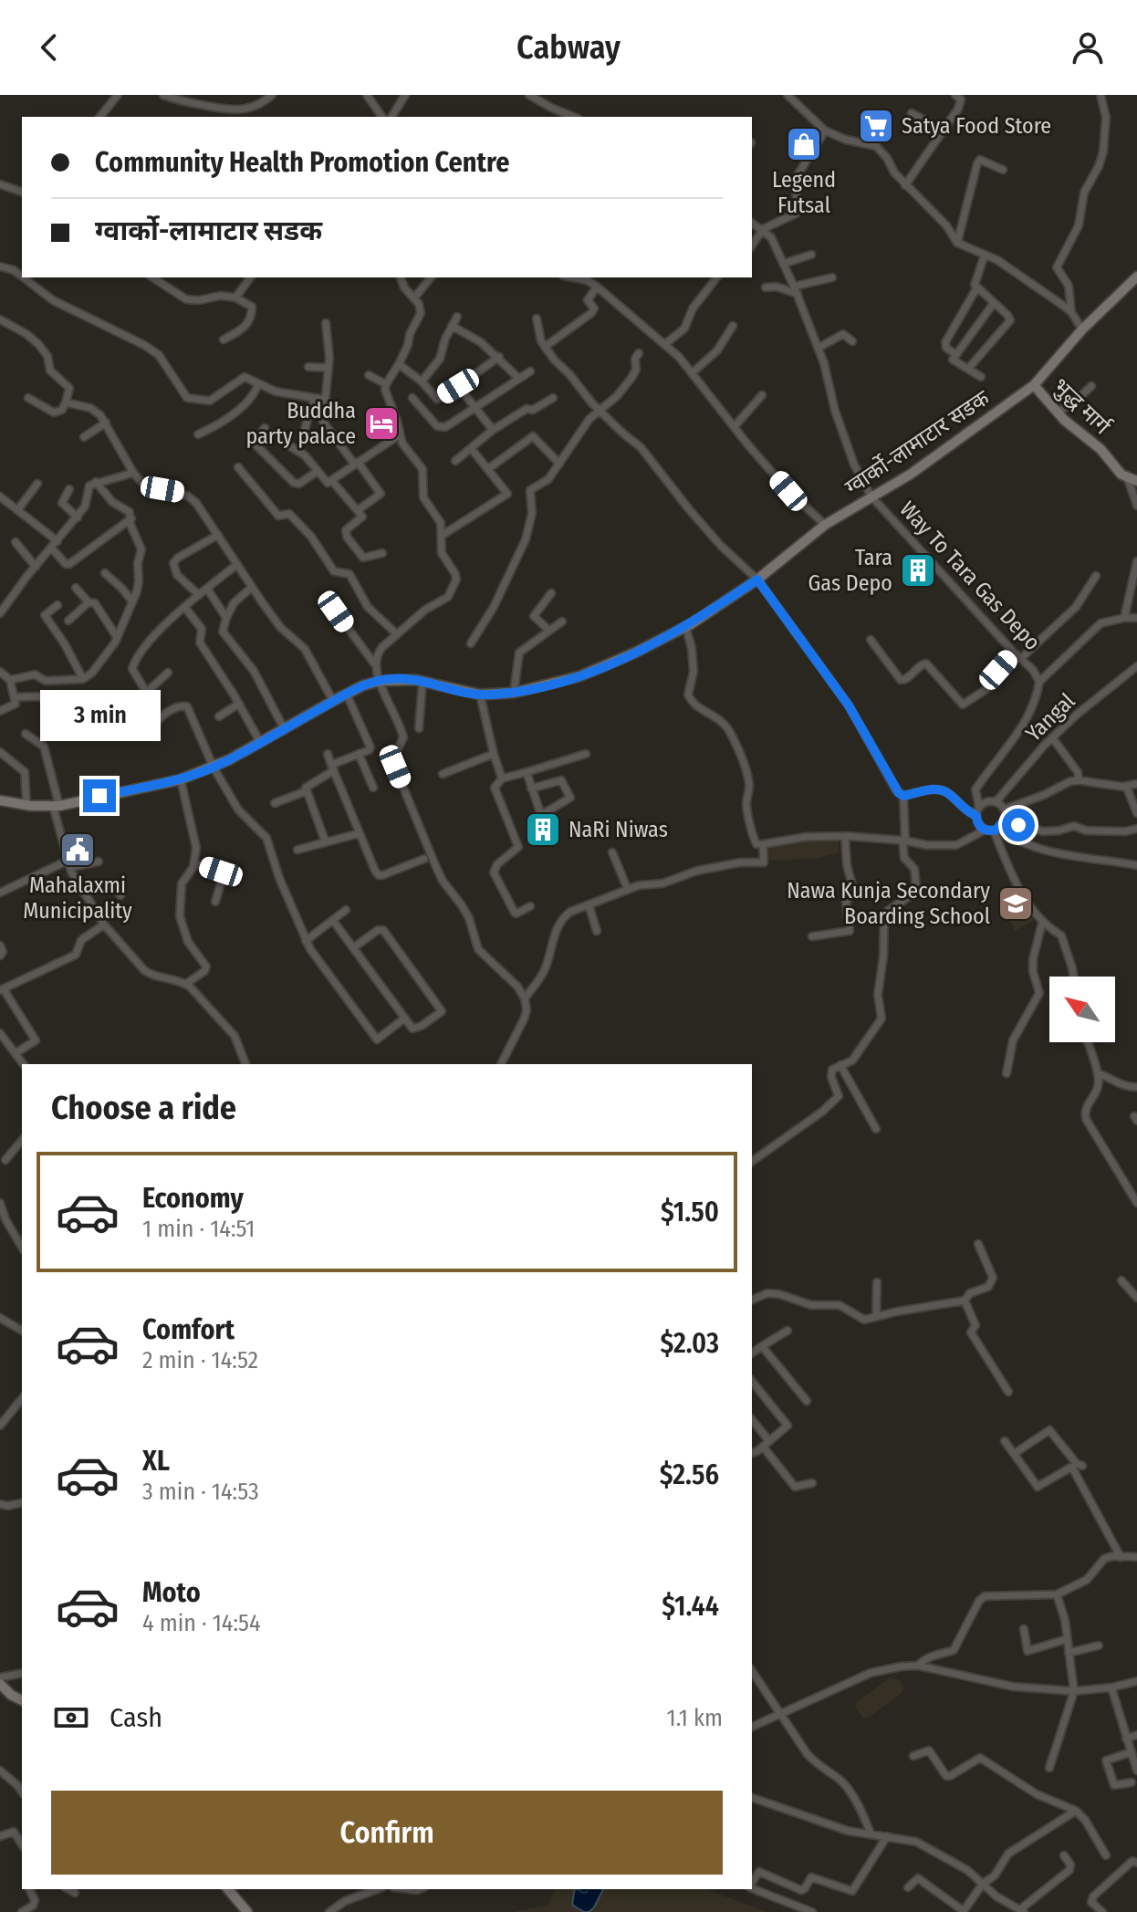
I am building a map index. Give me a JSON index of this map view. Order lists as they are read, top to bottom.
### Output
{
  "streets": {
    "main road": ["भुद्ध मार्ग", "ग्वार्को-लामाटार सडक"],
    "street": ["Way To Tara Gas Depo", "Yangal"]
  },
  "crossings": [
    ["भुद्ध मार्ग", "ग्वार्को-लामाटार सडक"],
    ["ग्वार्को-लामाटार सडक", "Way To Tara Gas Depo"]
  ],
  "places": {
    "supermarket": ["Satya Food Store"],
    "shop": ["Legend Futsal"],
    "hotel": ["Buddha party palace"],
    "building": ["Tara Gas Depo", "NaRi Niwas"],
    "public building": ["Mahalaxmi Municipality"],
    "school or university": ["Nawa Kunja Secondary Boarding School"]
  },
  "north": "top left",
  "page": {
    "header": "Cabway",
    "banner": ["Community Health Promotion Centre", "ग्वार्को-लामाटार सडक"],
    "bubble": "3 min",
    "heading": "Choose a ride",
    "list": [
      {
        "name": "Economy",
        "note": "1 min · 14:51",
        "value": "$1.50"
      },
      {
        "name": "Comfort",
        "note": "2 min · 14:52",
        "value": "$2.03"
      },
      {
        "name": "XL",
        "note": "3 min · 14:53",
        "value": "$2.56"
      },
      {
        "name": "Moto",
        "note": "4 min · 14:54",
        "value": "$1.44"
      }
    ],
    "pay": ["Cash", "1.1 km"],
    "buttons": "Confirm"
  }
}
